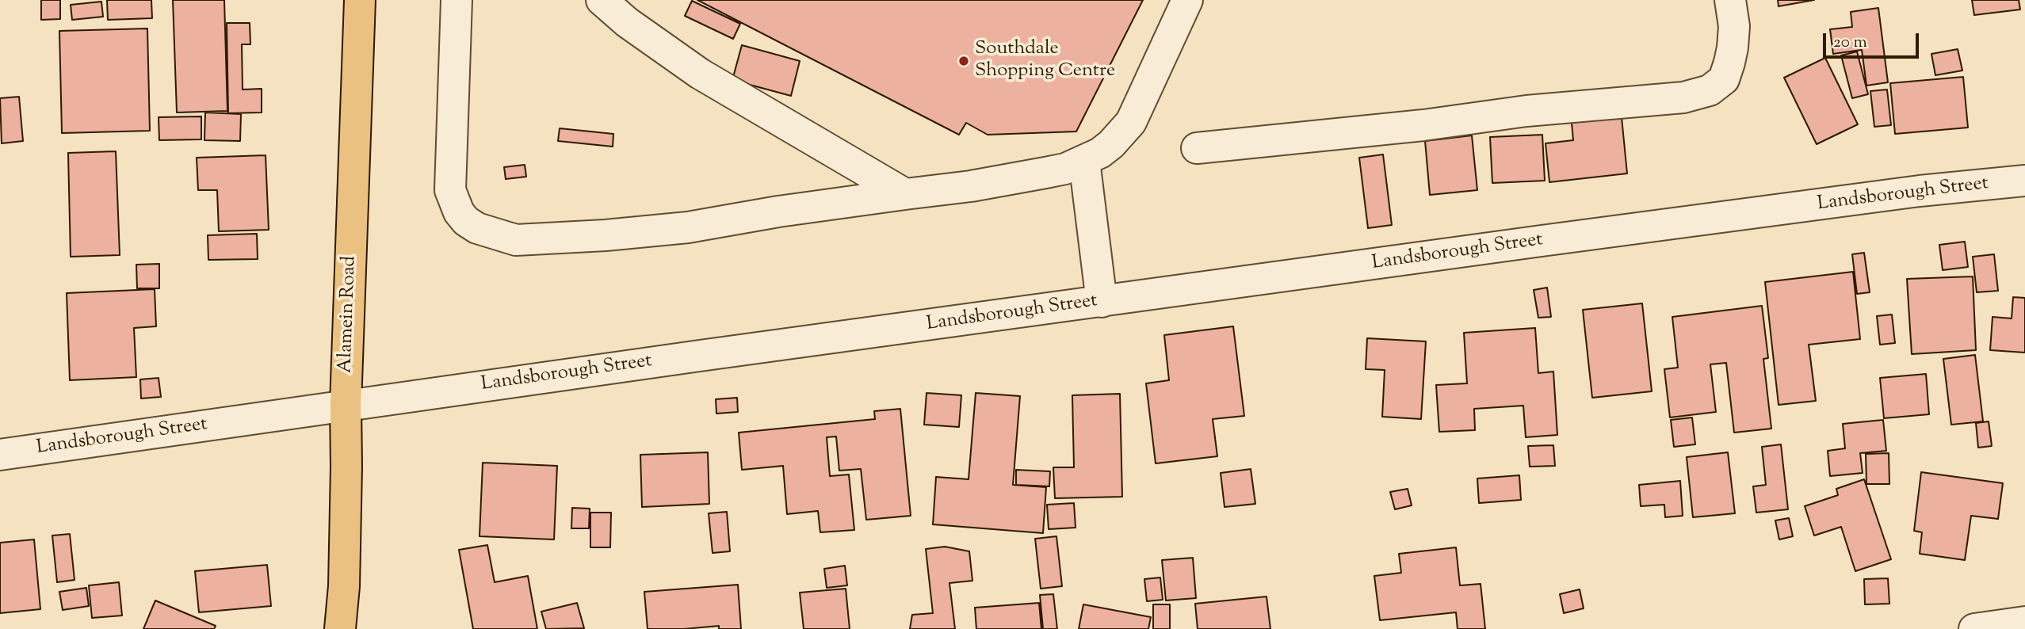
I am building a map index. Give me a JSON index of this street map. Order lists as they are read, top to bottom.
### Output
{
  "streets": {
    "main road": ["Alamein Road"],
    "street": ["Landsborough Street"]
  },
  "crossings": [
    ["Landsborough Street", "Alamein Road"]
  ],
  "places": ["Southdale Shopping Centre"],
  "scale_bar": "20 m"
}
